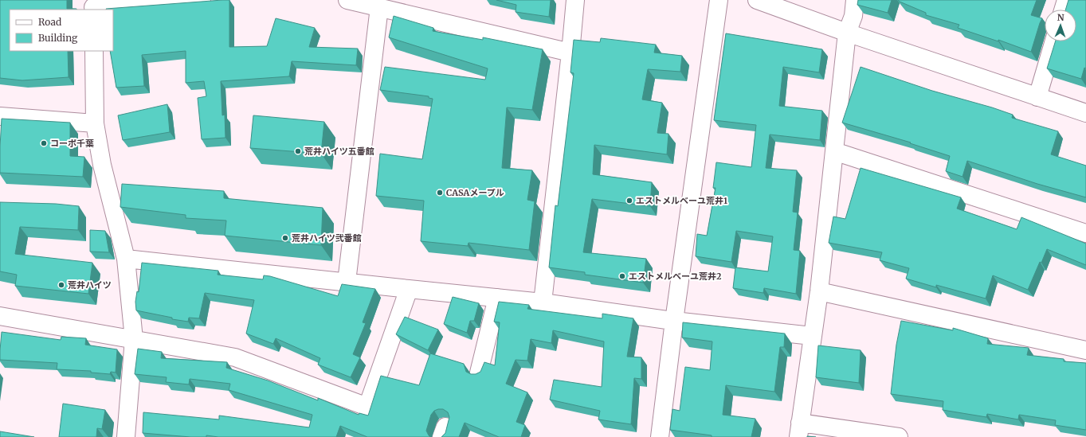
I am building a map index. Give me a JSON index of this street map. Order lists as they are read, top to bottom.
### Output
{
  "places": [
    "コーポ千葉",
    "荒井ハイツ五番館",
    "CASAメープル",
    "エストメルベーユ荒井1",
    "荒井ハイツ弐番館",
    "エストメルベーユ荒井2",
    "荒井ハイツ"
  ],
  "legend": ["Road", "Building"],
  "north": "top"
}
